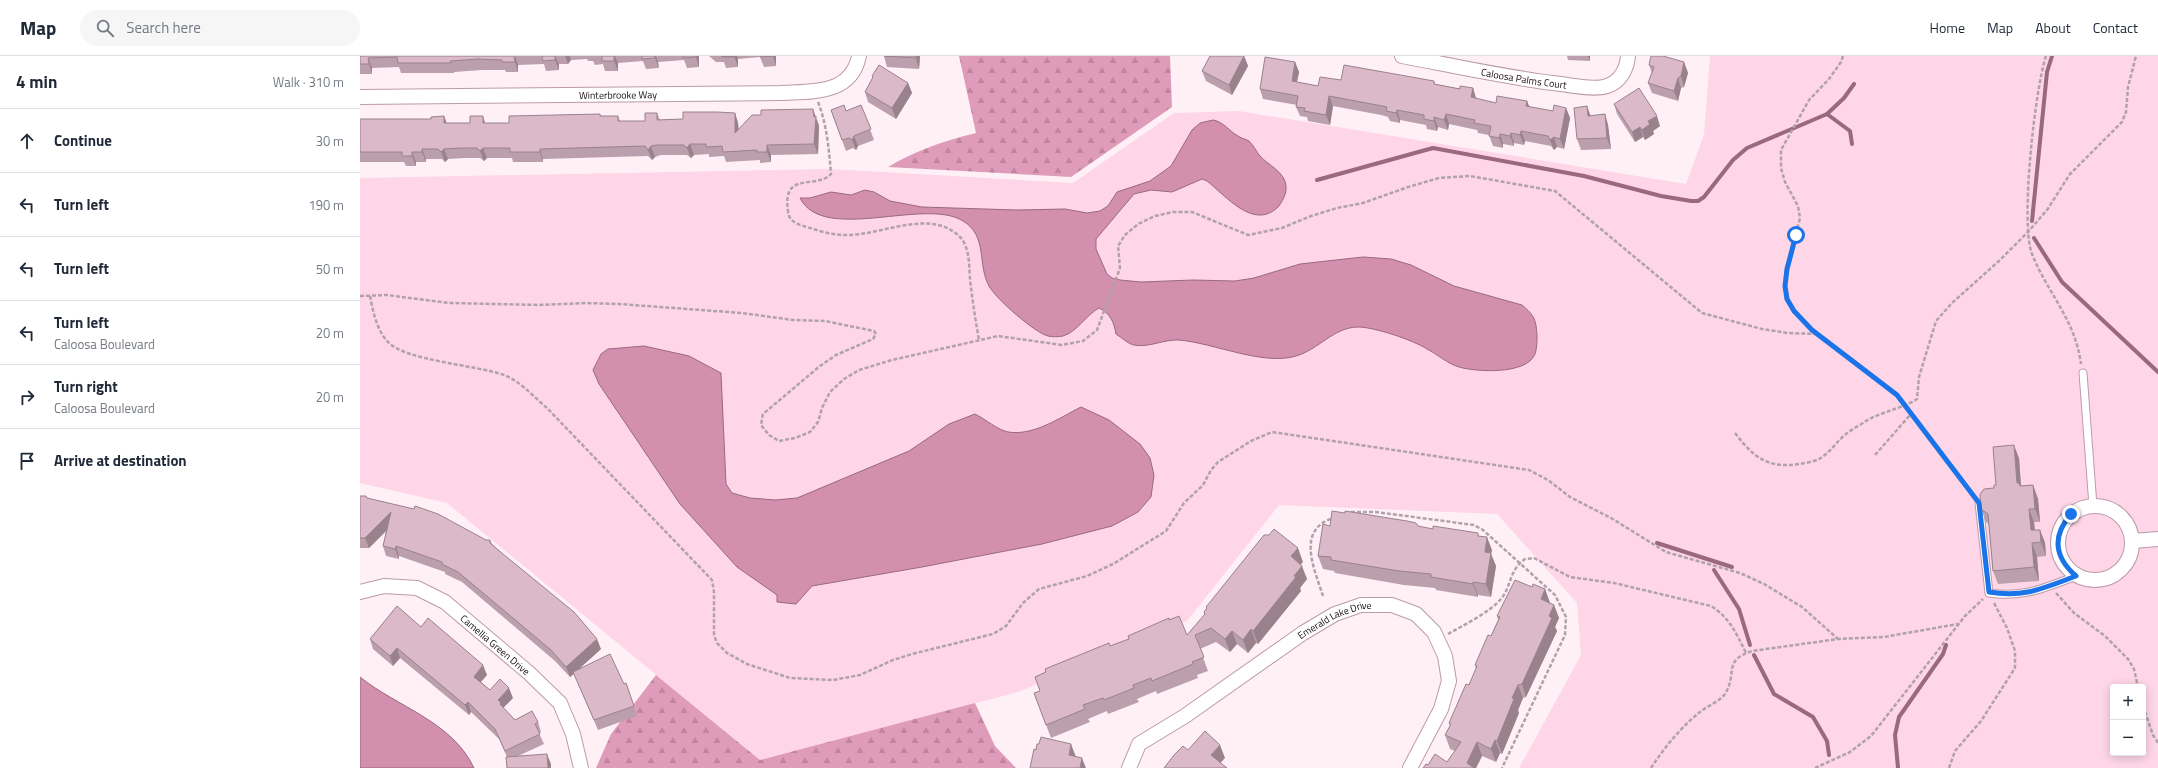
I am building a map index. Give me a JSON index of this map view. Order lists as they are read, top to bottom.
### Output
{
  "streets": {
    "street": [
      "Caloosa Palms Court",
      "Winterbrooke Way",
      "Emerald Lake Drive",
      "Camellia Green Drive"
    ]
  },
  "page": {
    "header": "Map",
    "search": "Search here",
    "nav": [
      "Home",
      "Map",
      "About",
      "Contact"
    ],
    "heading": ["4 min", "Walk · 310 m"],
    "list": [
      ["Continue", "30 m"],
      ["Turn left", "190 m"],
      ["Turn left", "50 m"],
      ["Turn left", "Caloosa Boulevard", "20 m"],
      ["Turn right", "Caloosa Boulevard", "20 m"],
      "Arrive at destination"
    ],
    "map_buttons": ["+", "−"]
  }
}
